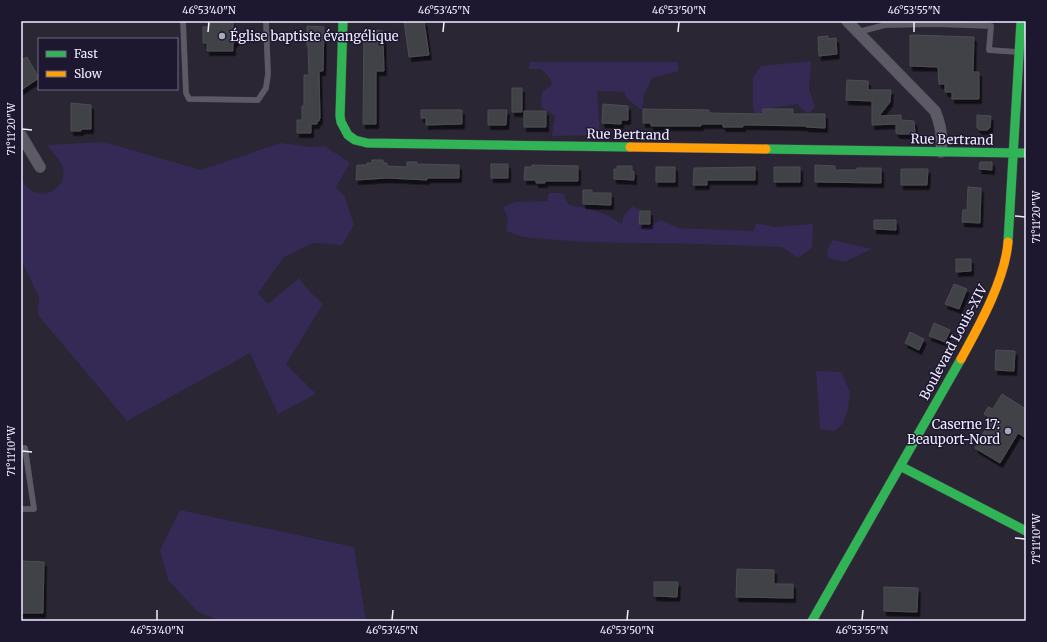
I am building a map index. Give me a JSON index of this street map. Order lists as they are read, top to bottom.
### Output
{
  "streets": {
    "street": ["Rue Bertrand", "Boulevard Louis-XIV"]
  },
  "crossings": [
    ["Rue Bertrand", "Boulevard Louis-XIV"]
  ],
  "places": ["Église baptiste évangélique", "Caserne 17: Beauport-Nord"],
  "legend": ["Fast", "Slow"],
  "coordinates": [
    "46°53'40\"N",
    "46°53'45\"N",
    "46°53'50\"N",
    "46°53'55\"N",
    "71°11'20\"W",
    "71°11'10\"W"
  ]
}
